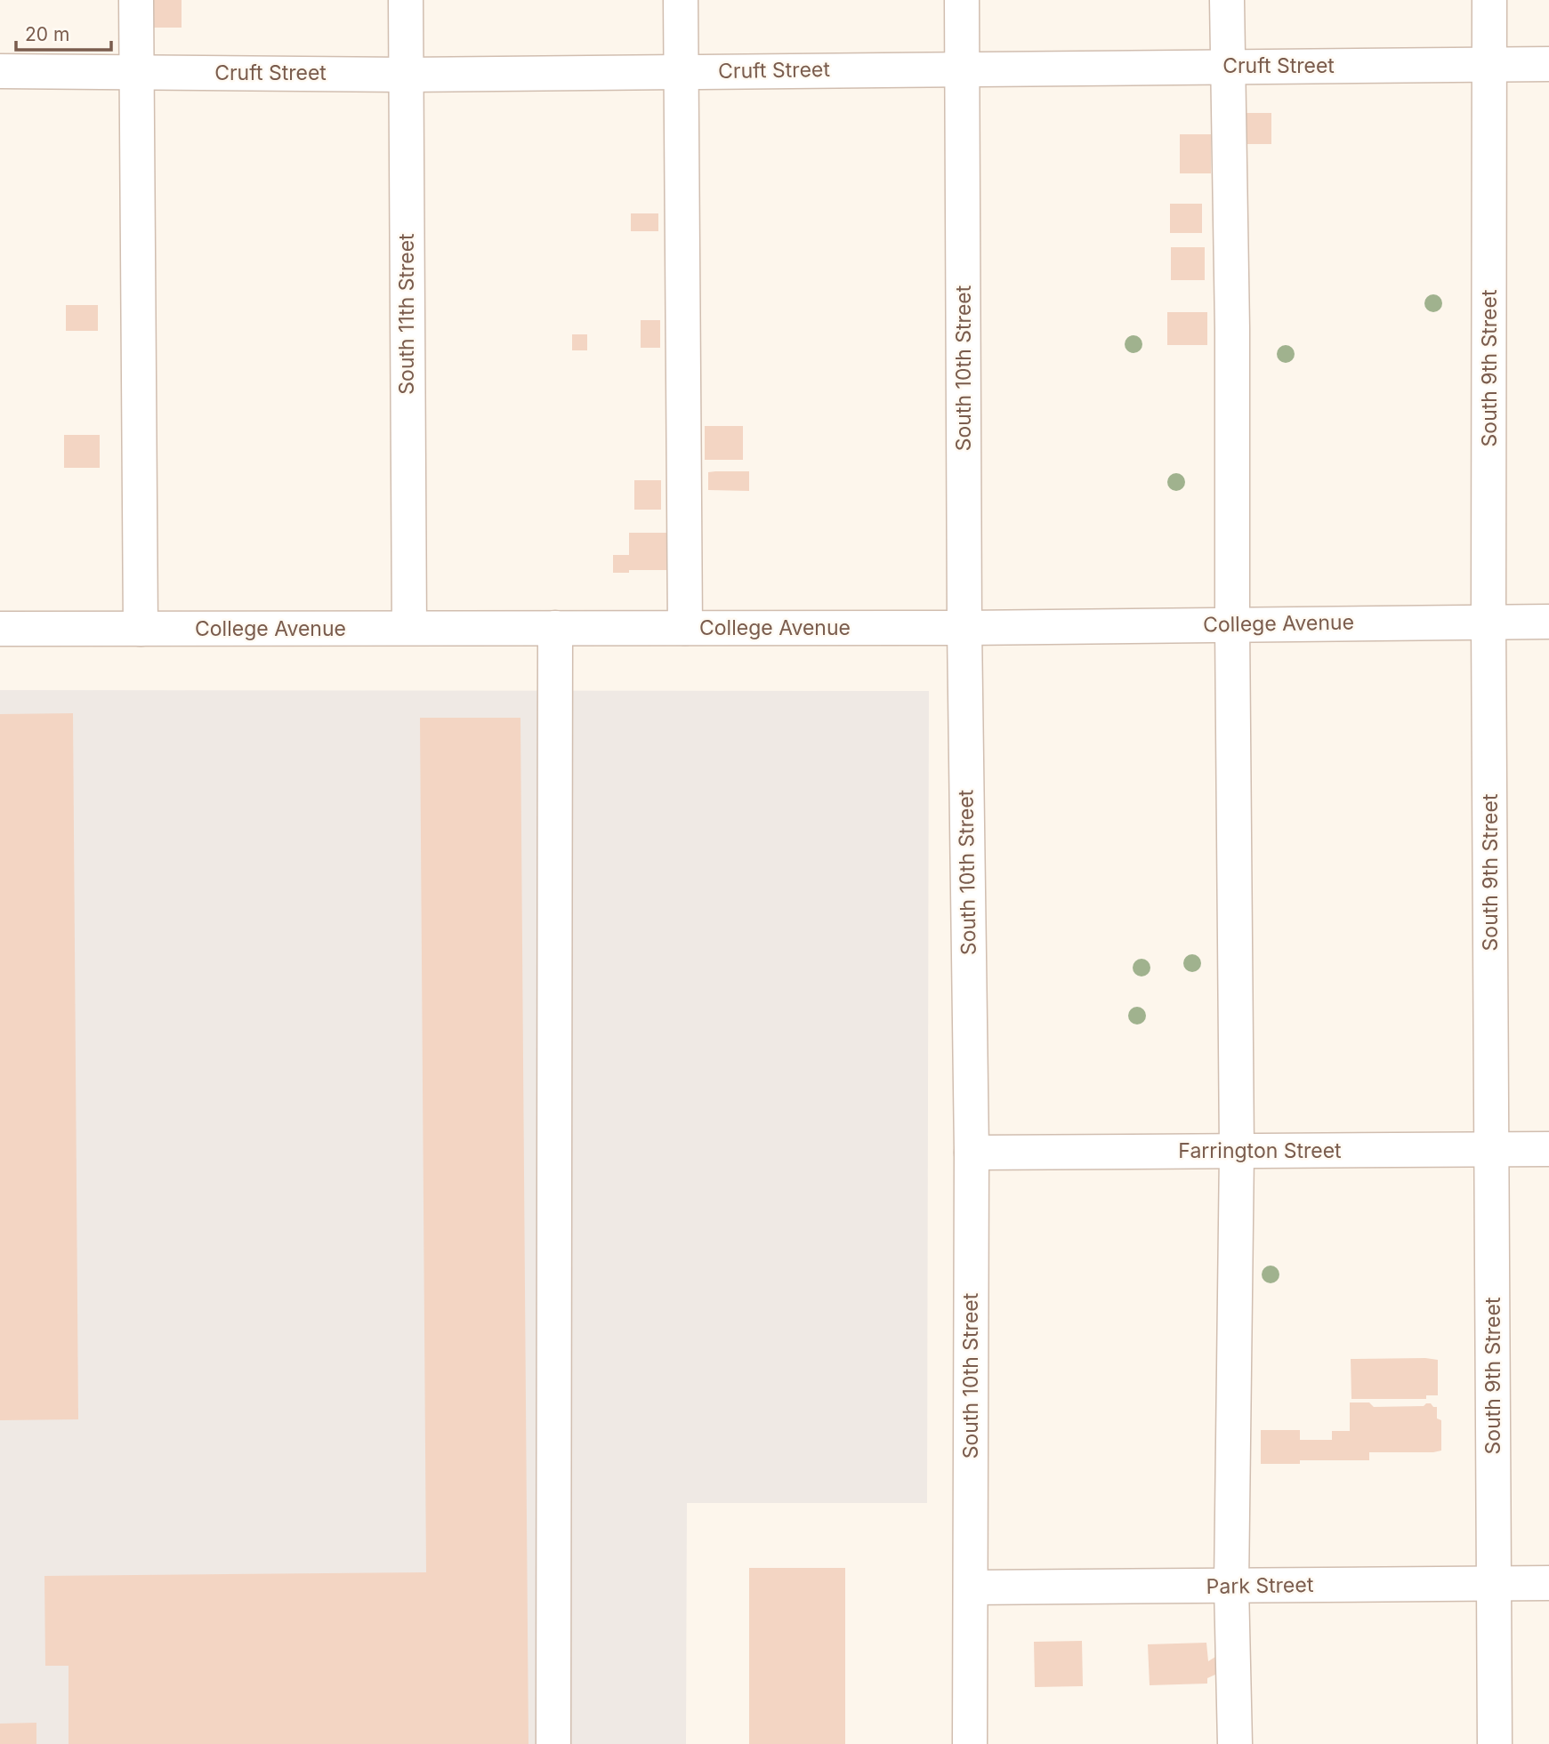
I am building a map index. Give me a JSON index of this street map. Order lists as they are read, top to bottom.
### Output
{
  "streets": {
    "street": [
      "Cruft Street",
      "South 11th Street",
      "South 10th Street",
      "South 9th Street",
      "College Avenue",
      "Farrington Street",
      "Park Street"
    ]
  },
  "crossings": [
    ["Cruft Street", "South 11th Street"],
    ["Cruft Street", "South 10th Street"],
    ["Cruft Street", "South 9th Street"],
    ["South 11th Street", "College Avenue"],
    ["South 10th Street", "College Avenue"],
    ["South 10th Street", "Farrington Street"],
    ["South 10th Street", "Park Street"],
    ["South 9th Street", "College Avenue"],
    ["South 9th Street", "Farrington Street"],
    ["South 9th Street", "Park Street"]
  ],
  "scale_bar": "20 m"
}
